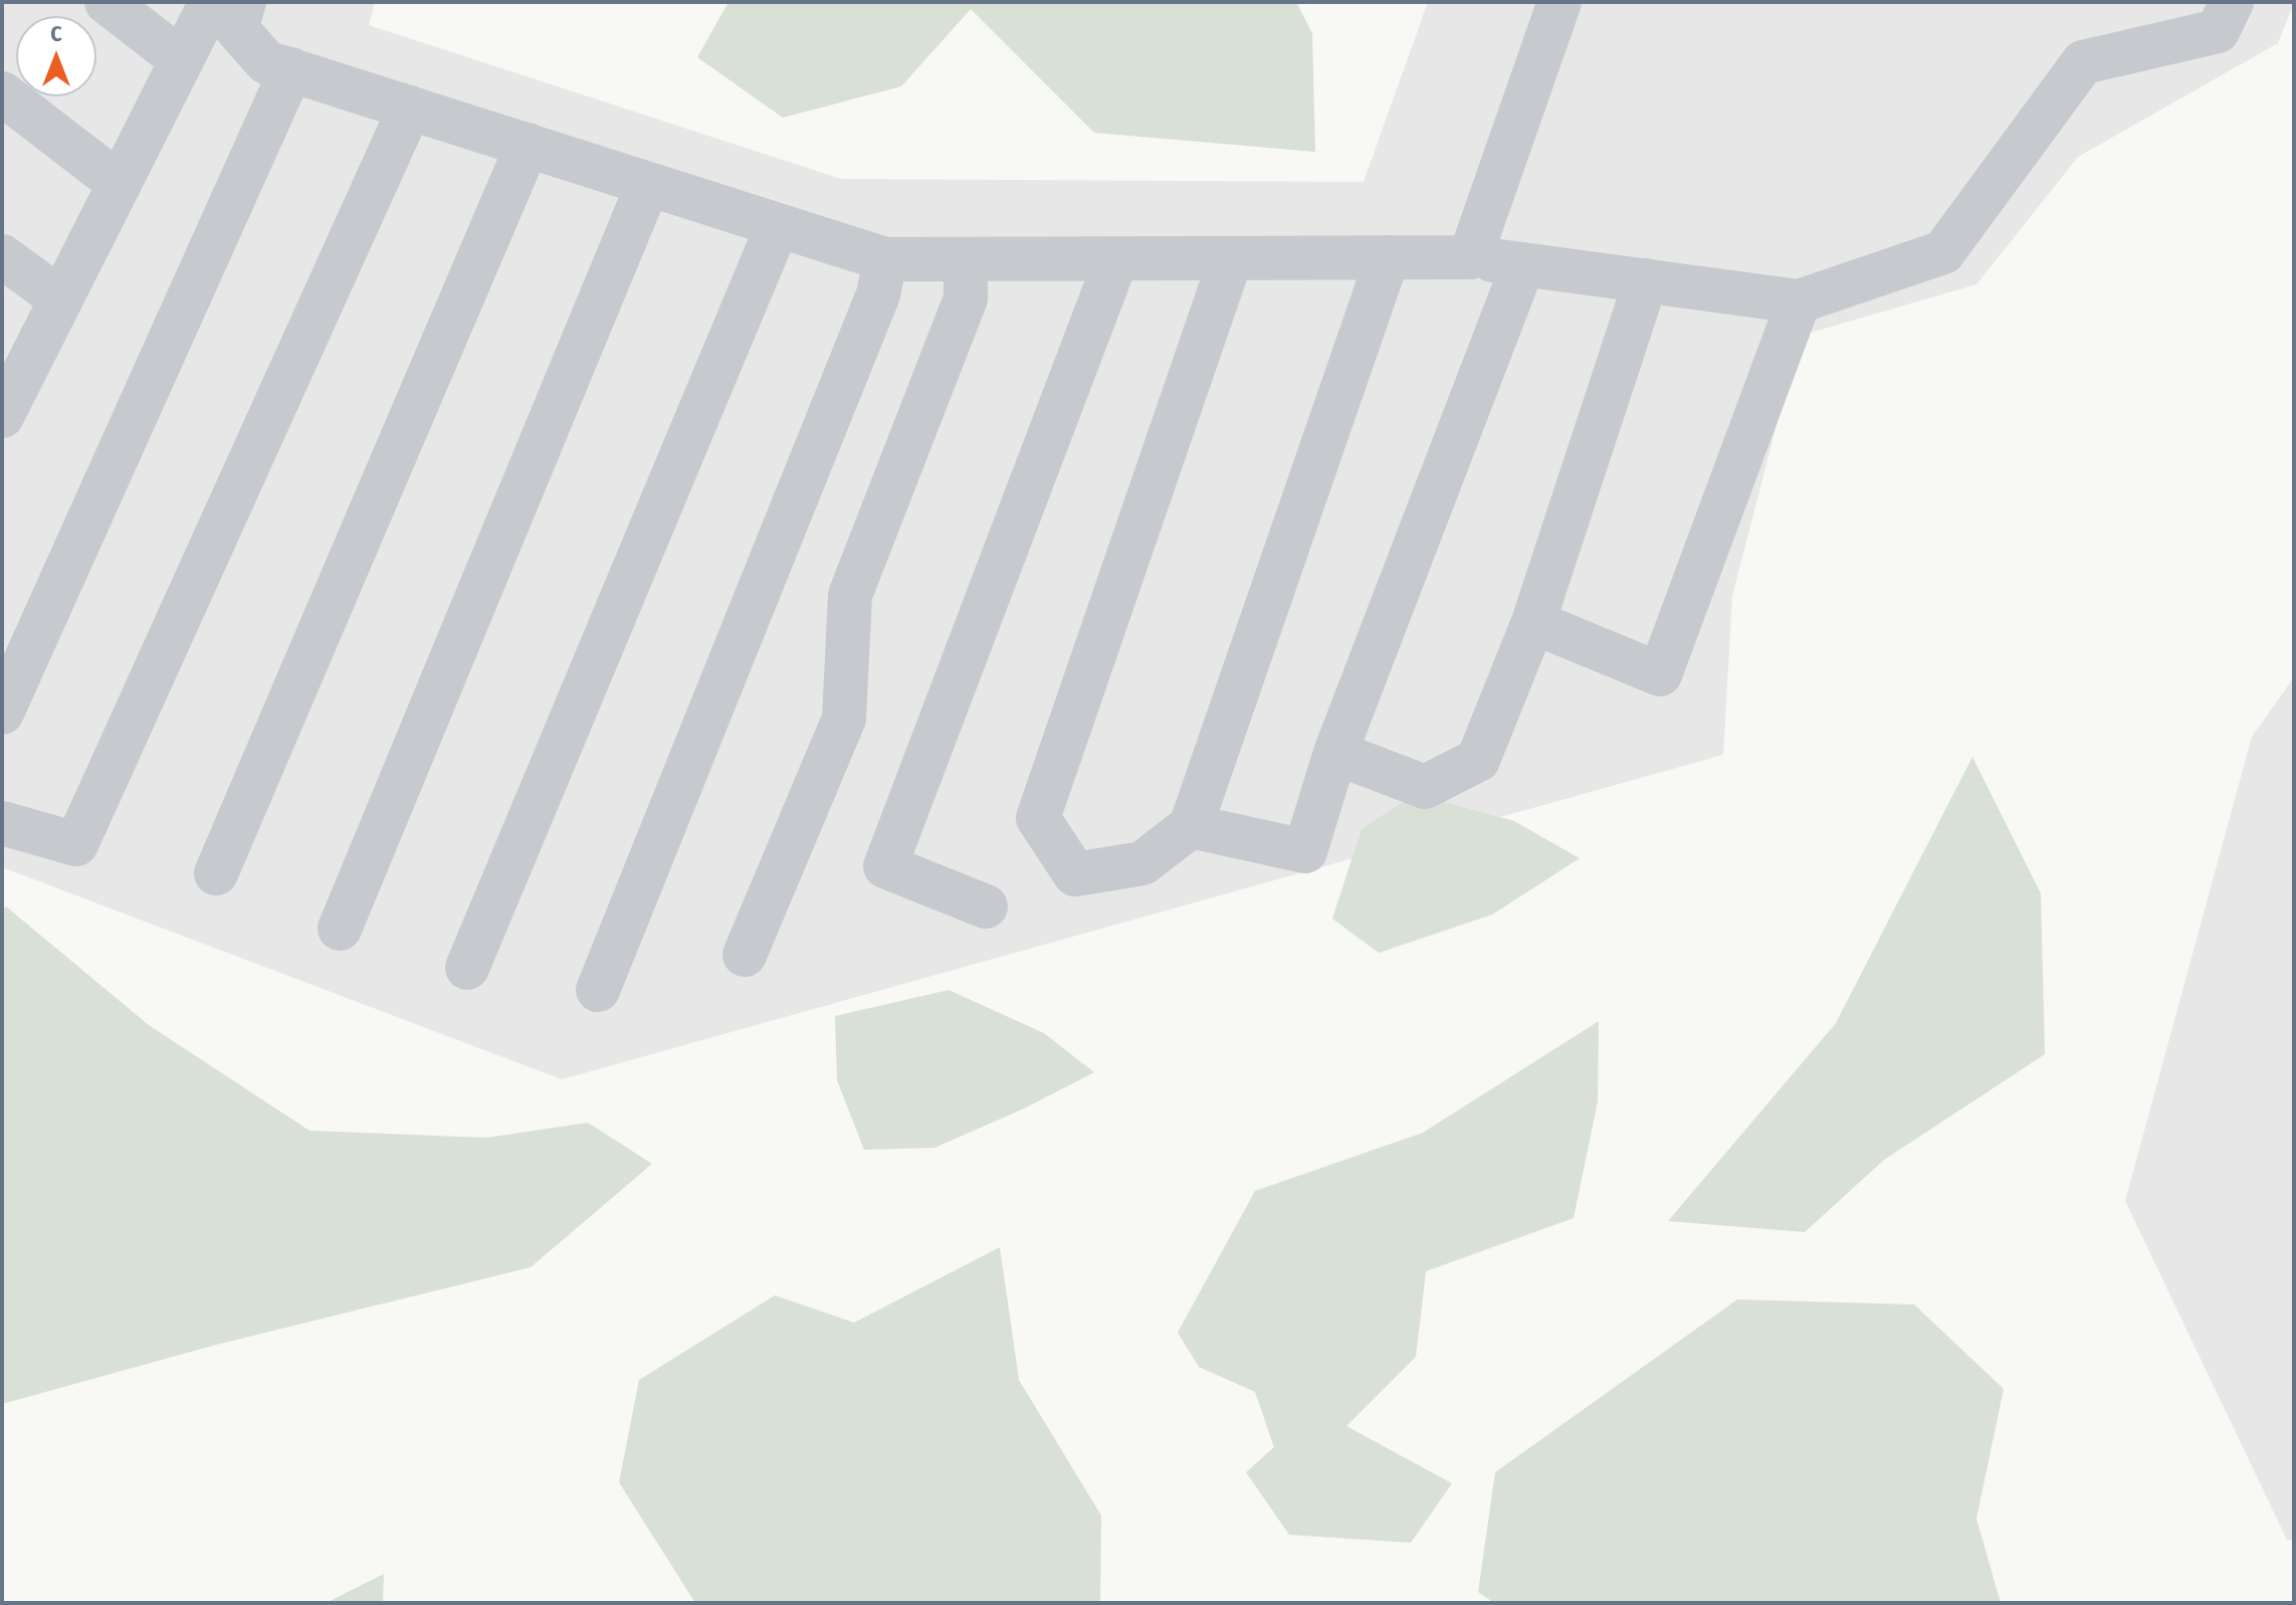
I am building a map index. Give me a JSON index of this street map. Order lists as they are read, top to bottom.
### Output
{
  "north": "top"
}
